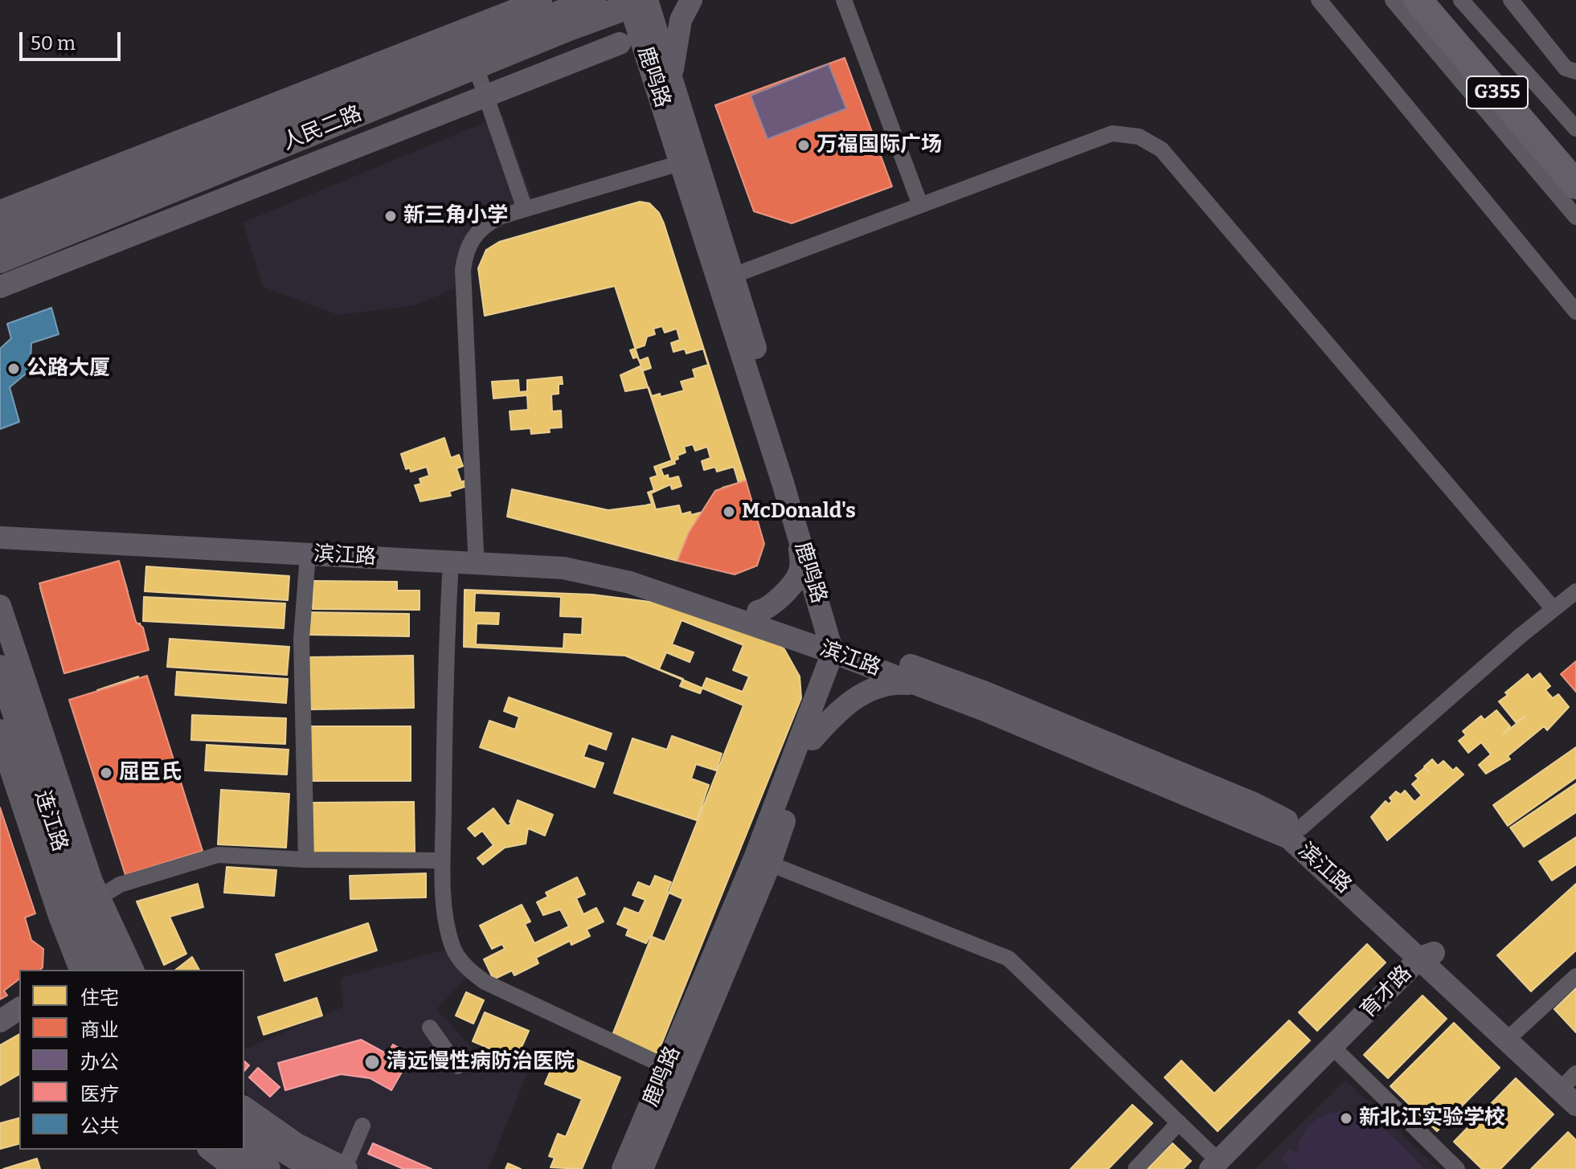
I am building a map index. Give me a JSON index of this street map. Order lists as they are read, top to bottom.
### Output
{
  "streets": {
    "highway": ["G355"],
    "main road": ["人民二路", "连江路"],
    "street": ["鹿鸣路", "滨江路", "育才路"]
  },
  "crossings": [
    ["鹿鸣路", "人民二路"],
    ["鹿鸣路", "滨江路"],
    ["滨江路", "育才路"]
  ],
  "places": [
    "万福国际广场",
    "新三角小学",
    "公路大厦",
    "McDonald's",
    "屈臣氏",
    "清远慢性病防治医院",
    "新北江实验学校"
  ],
  "legend": [
    "住宅",
    "商业",
    "办公",
    "医疗",
    "公共"
  ],
  "scale_bar": "50 m"
}
